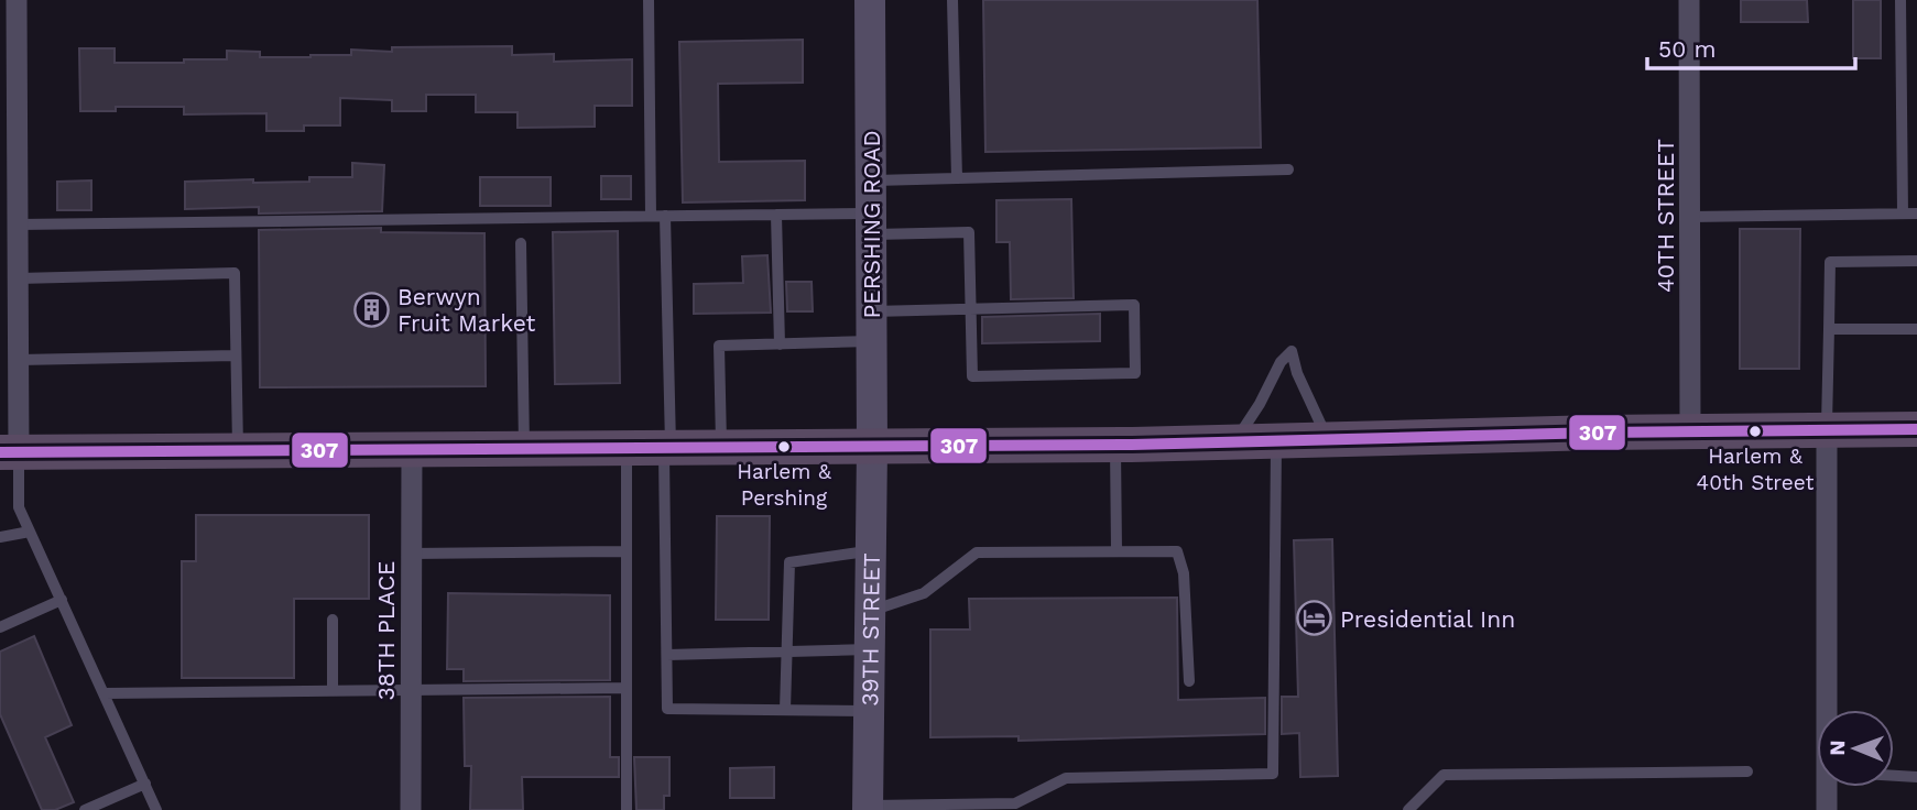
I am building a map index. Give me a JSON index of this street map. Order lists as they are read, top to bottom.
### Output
{
  "streets": {
    "main road": ["PERSHING ROAD", "39TH STREET"],
    "street": ["40TH STREET", "38TH PLACE"]
  },
  "crossings": [
    ["PERSHING ROAD", "39TH STREET"]
  ],
  "places": {
    "building": ["Berwyn Fruit Market"],
    "other": ["Harlem & 40th Street", "Harlem & Pershing"],
    "hotel": ["Presidential Inn"]
  },
  "lines": ["transit line 307"],
  "scale_bar": "50 m",
  "north": "left"
}
